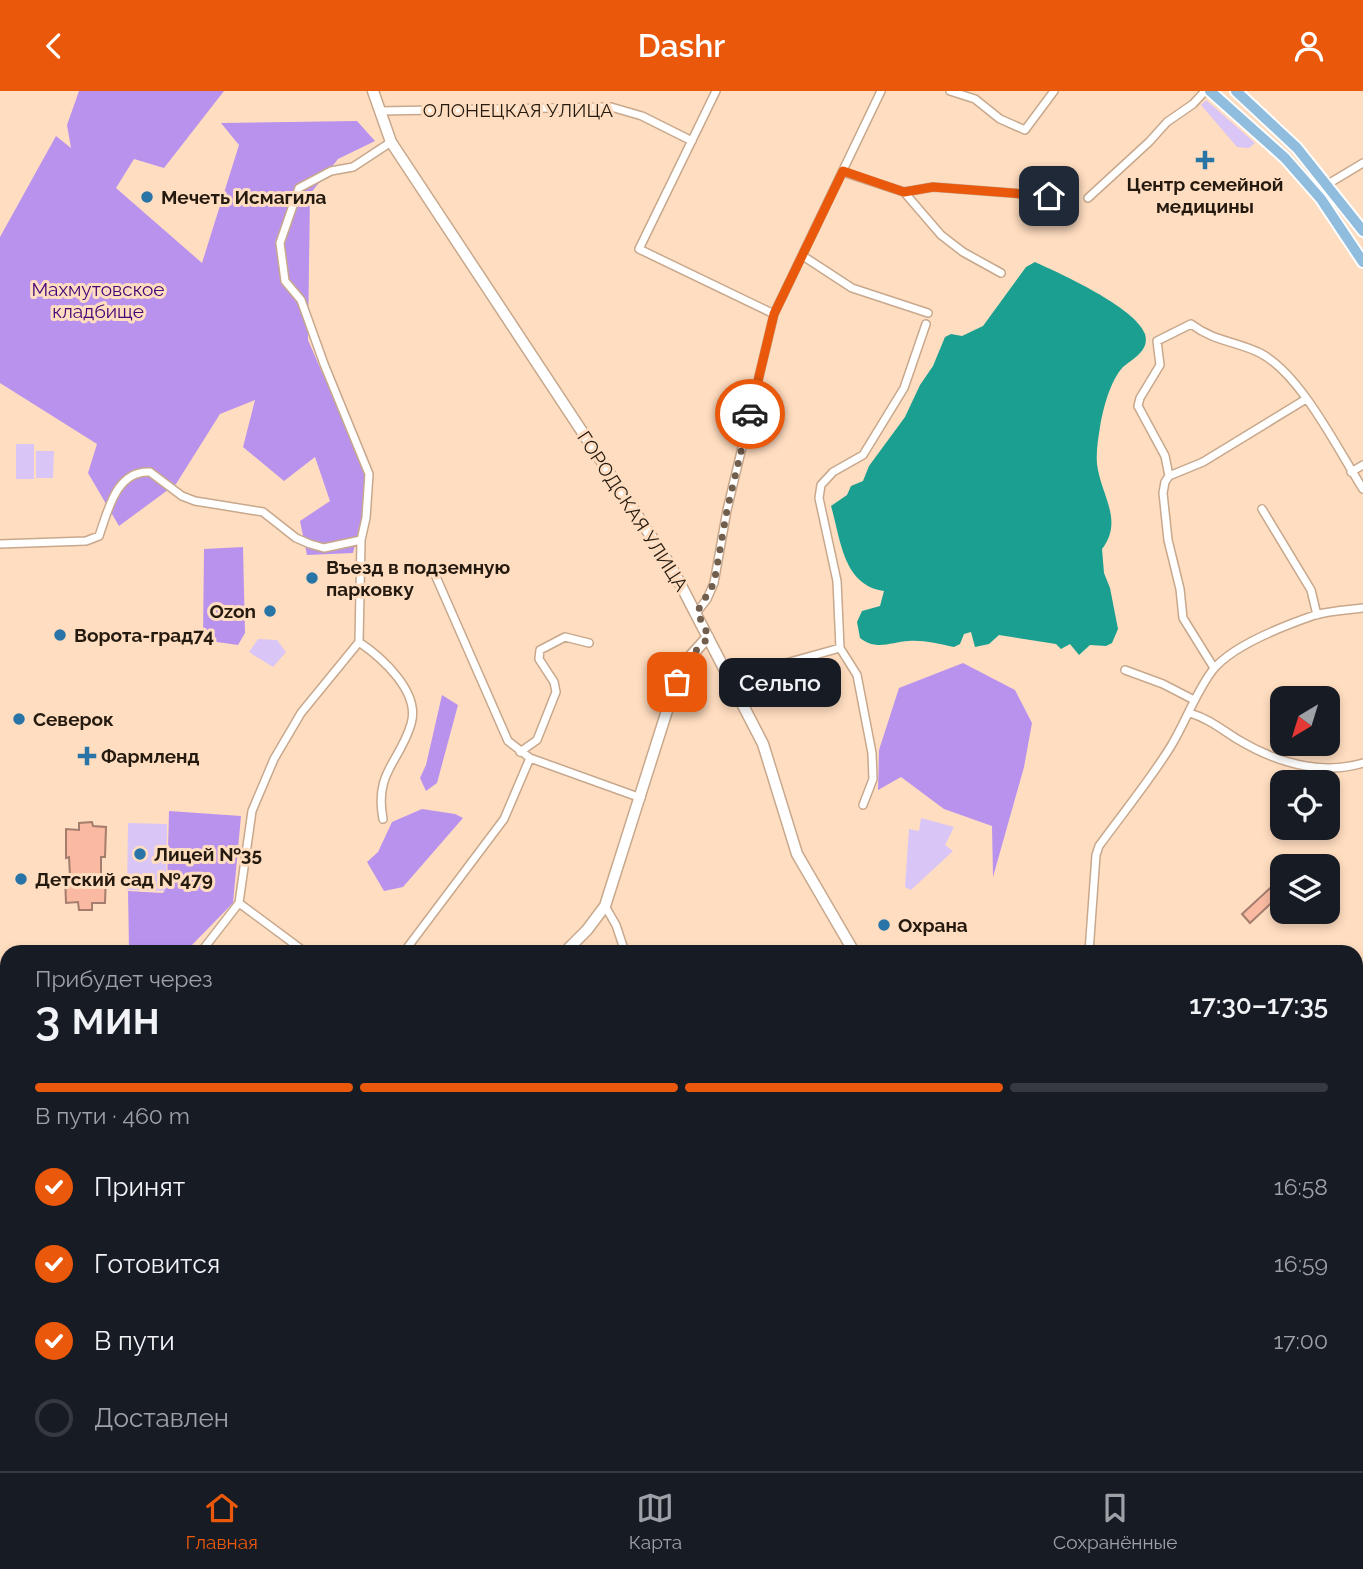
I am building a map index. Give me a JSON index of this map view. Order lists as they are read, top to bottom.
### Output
{
  "streets": {
    "street": ["ОЛОНЕЦКАЯ УЛИЦА", "ГОРОДСКАЯ УЛИЦА"]
  },
  "crossings": [
    ["ОЛОНЕЦКАЯ УЛИЦА", "ГОРОДСКАЯ УЛИЦА"]
  ],
  "parks": ["Махмутовское кладбище"],
  "places": {
    "health": ["Центр семейной медицины", "Фармленд"],
    "other": [
      "Мечеть Исмагила",
      "Въезд в подземную парковку",
      "Ozon",
      "Ворота-град74",
      "Сельпо",
      "Северок",
      "Лицей №35",
      "Детский сад №479",
      "Охрана"
    ]
  },
  "north": "bottom left",
  "page": {
    "header": "Dashr",
    "bubble": "Сельпо",
    "heading": ["3 мин", "Прибудет через", "17:30–17:35"],
    "bar": "В пути · 460 m",
    "list": [
      ["Принят", "16:58"],
      ["Готовится", "16:59"],
      ["В пути", "17:00"],
      "Доставлен"
    ],
    "tabs": ["Главная", "Карта", "Сохранённые"]
  }
}
